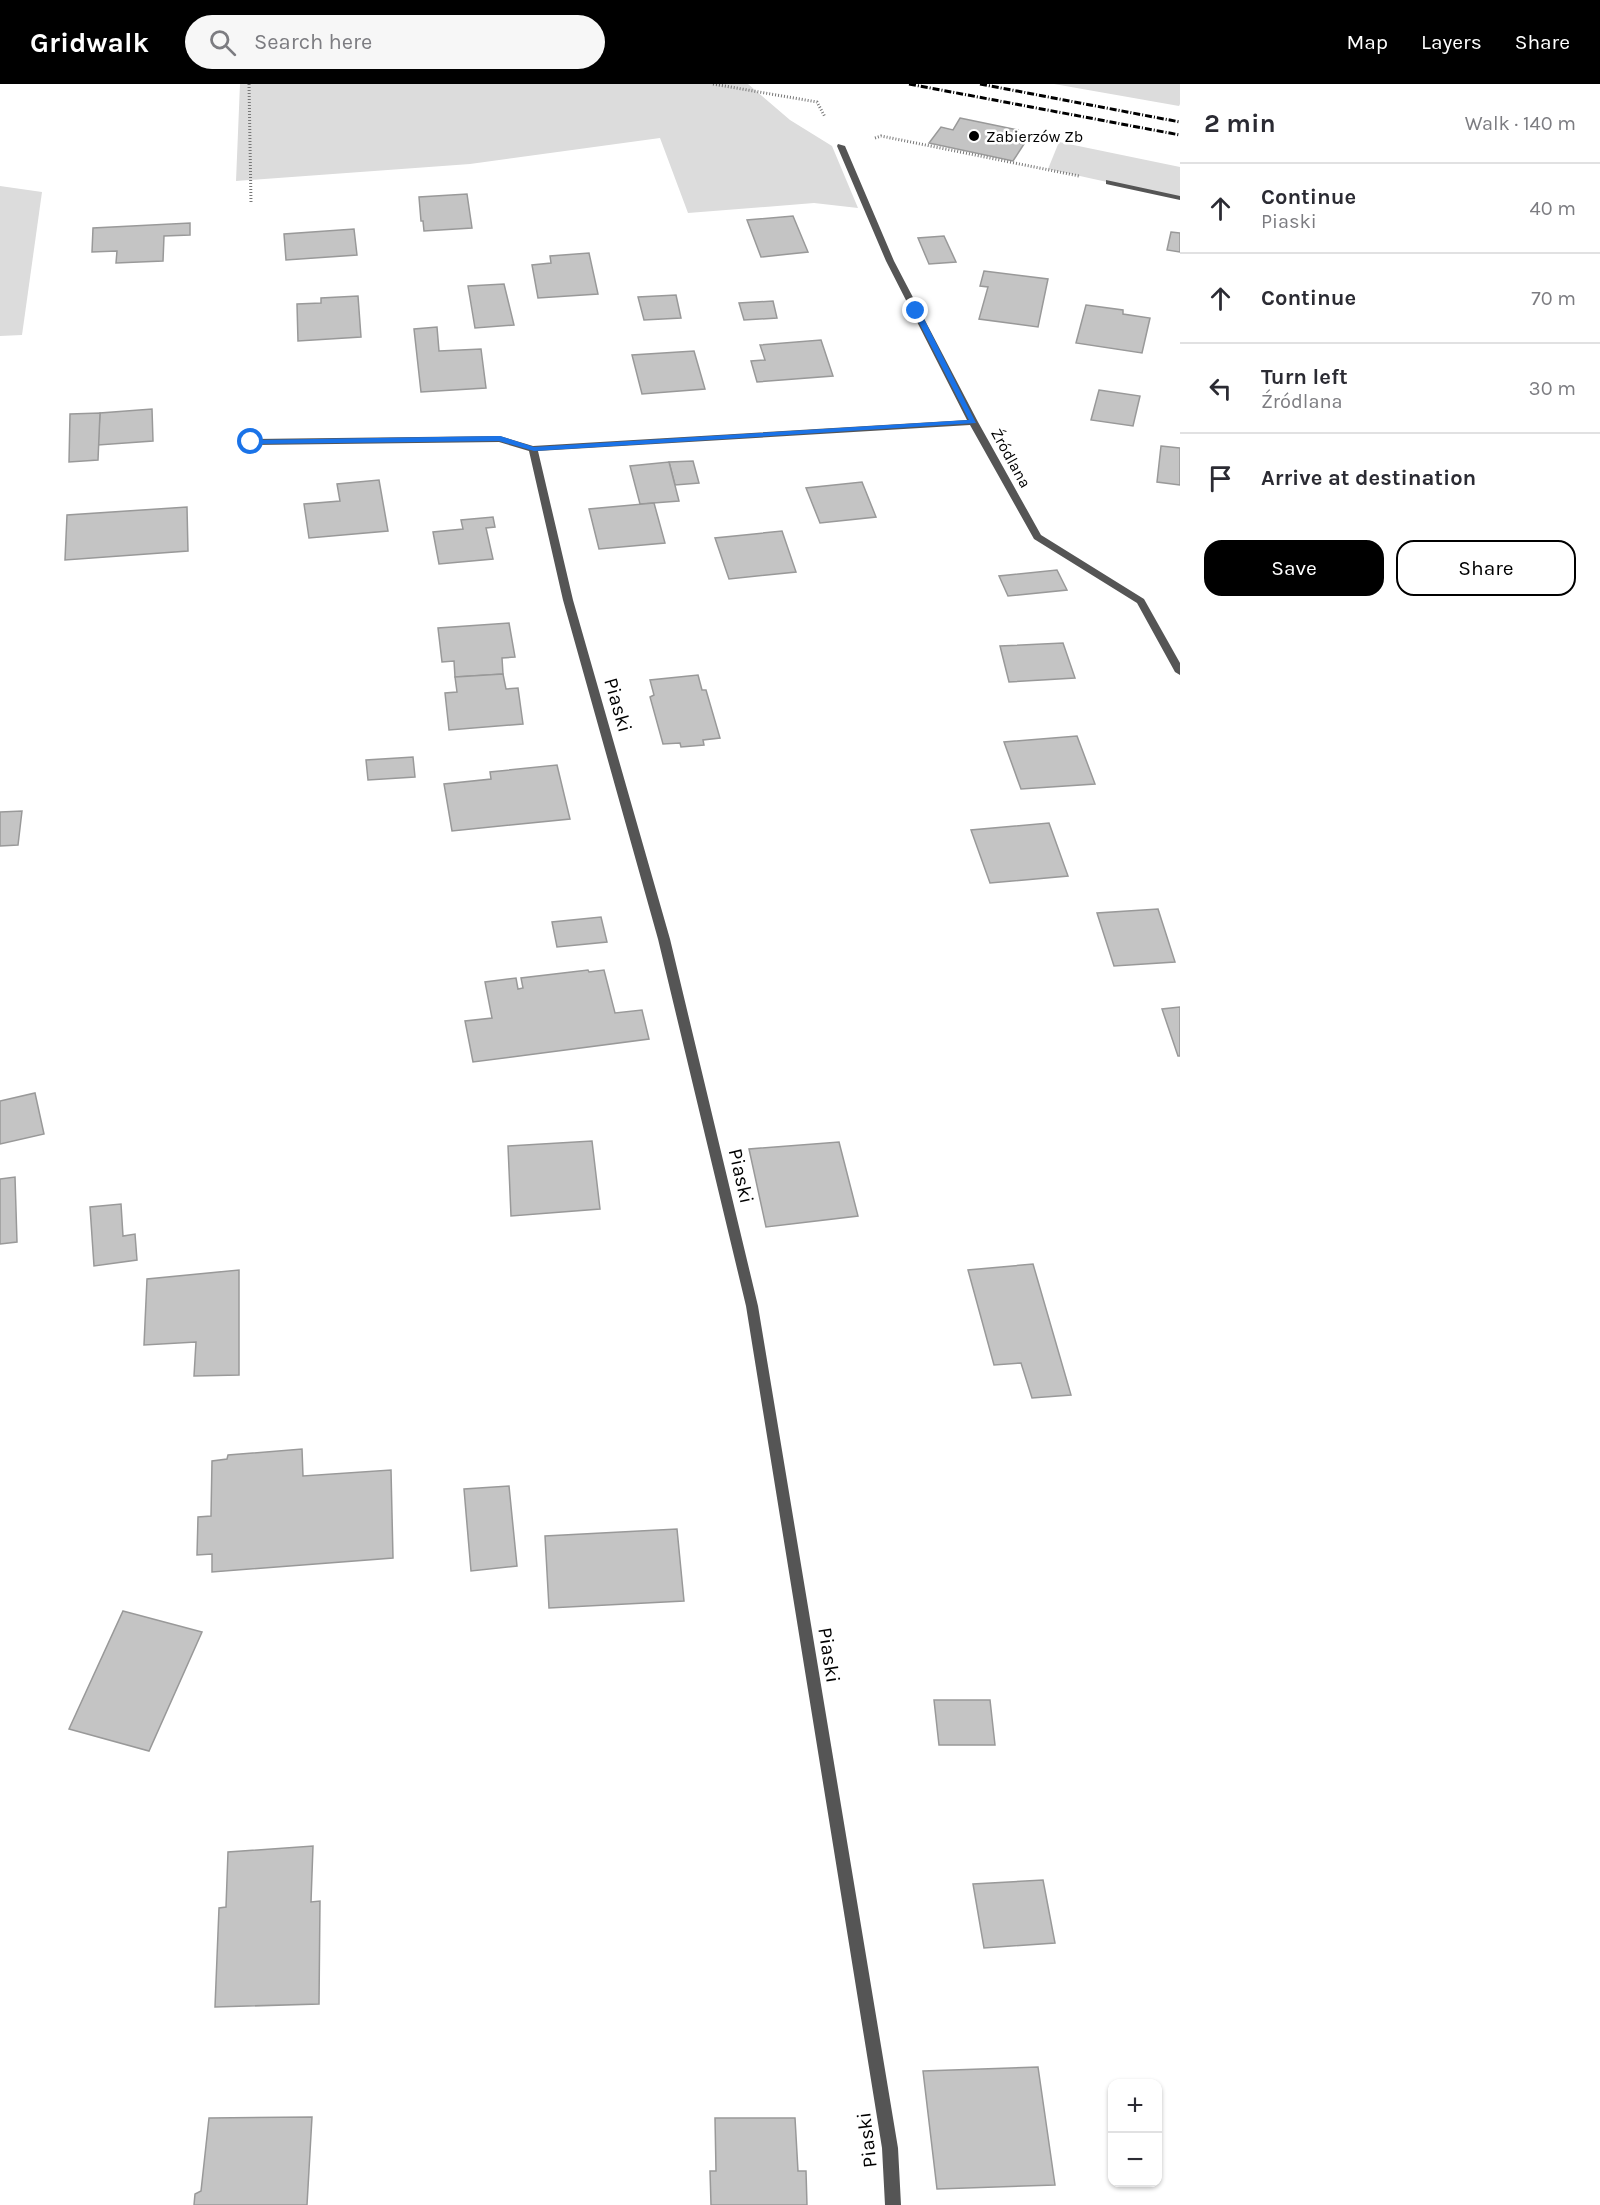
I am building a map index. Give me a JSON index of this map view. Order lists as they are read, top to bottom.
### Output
{
  "streets": {
    "street": ["Źródlana", "Piaski"]
  },
  "places": ["Zabierzów Zb"],
  "page": {
    "header": "Gridwalk",
    "search": "Search here",
    "nav": ["Map", "Layers", "Share"],
    "heading": ["2 min", "Walk · 140 m"],
    "list": [
      ["Continue", "Piaski", "40 m"],
      ["Continue", "70 m"],
      ["Turn left", "Źródlana", "30 m"],
      "Arrive at destination"
    ],
    "buttons": ["Save", "Share"],
    "map_buttons": ["+", "−"]
  }
}
